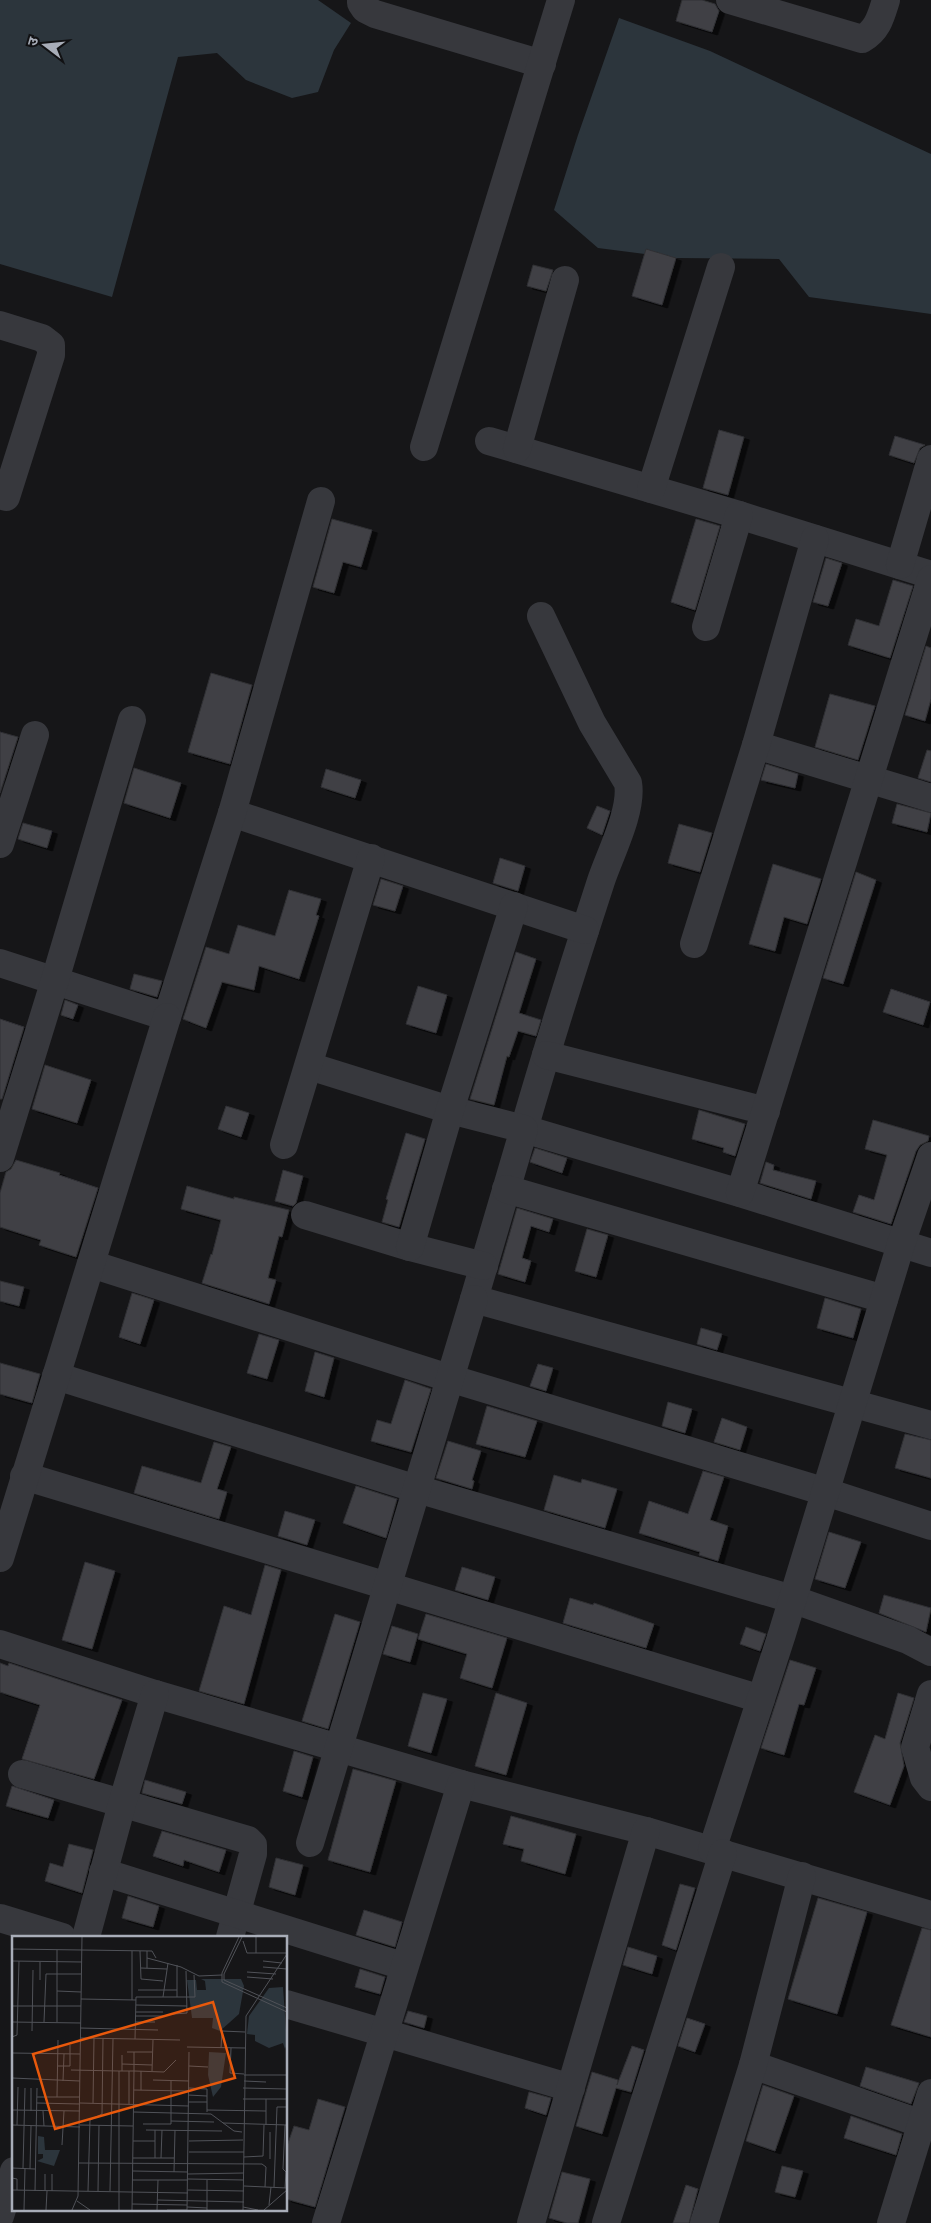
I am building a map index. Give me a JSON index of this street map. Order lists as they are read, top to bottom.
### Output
{
  "north": "left"
}
